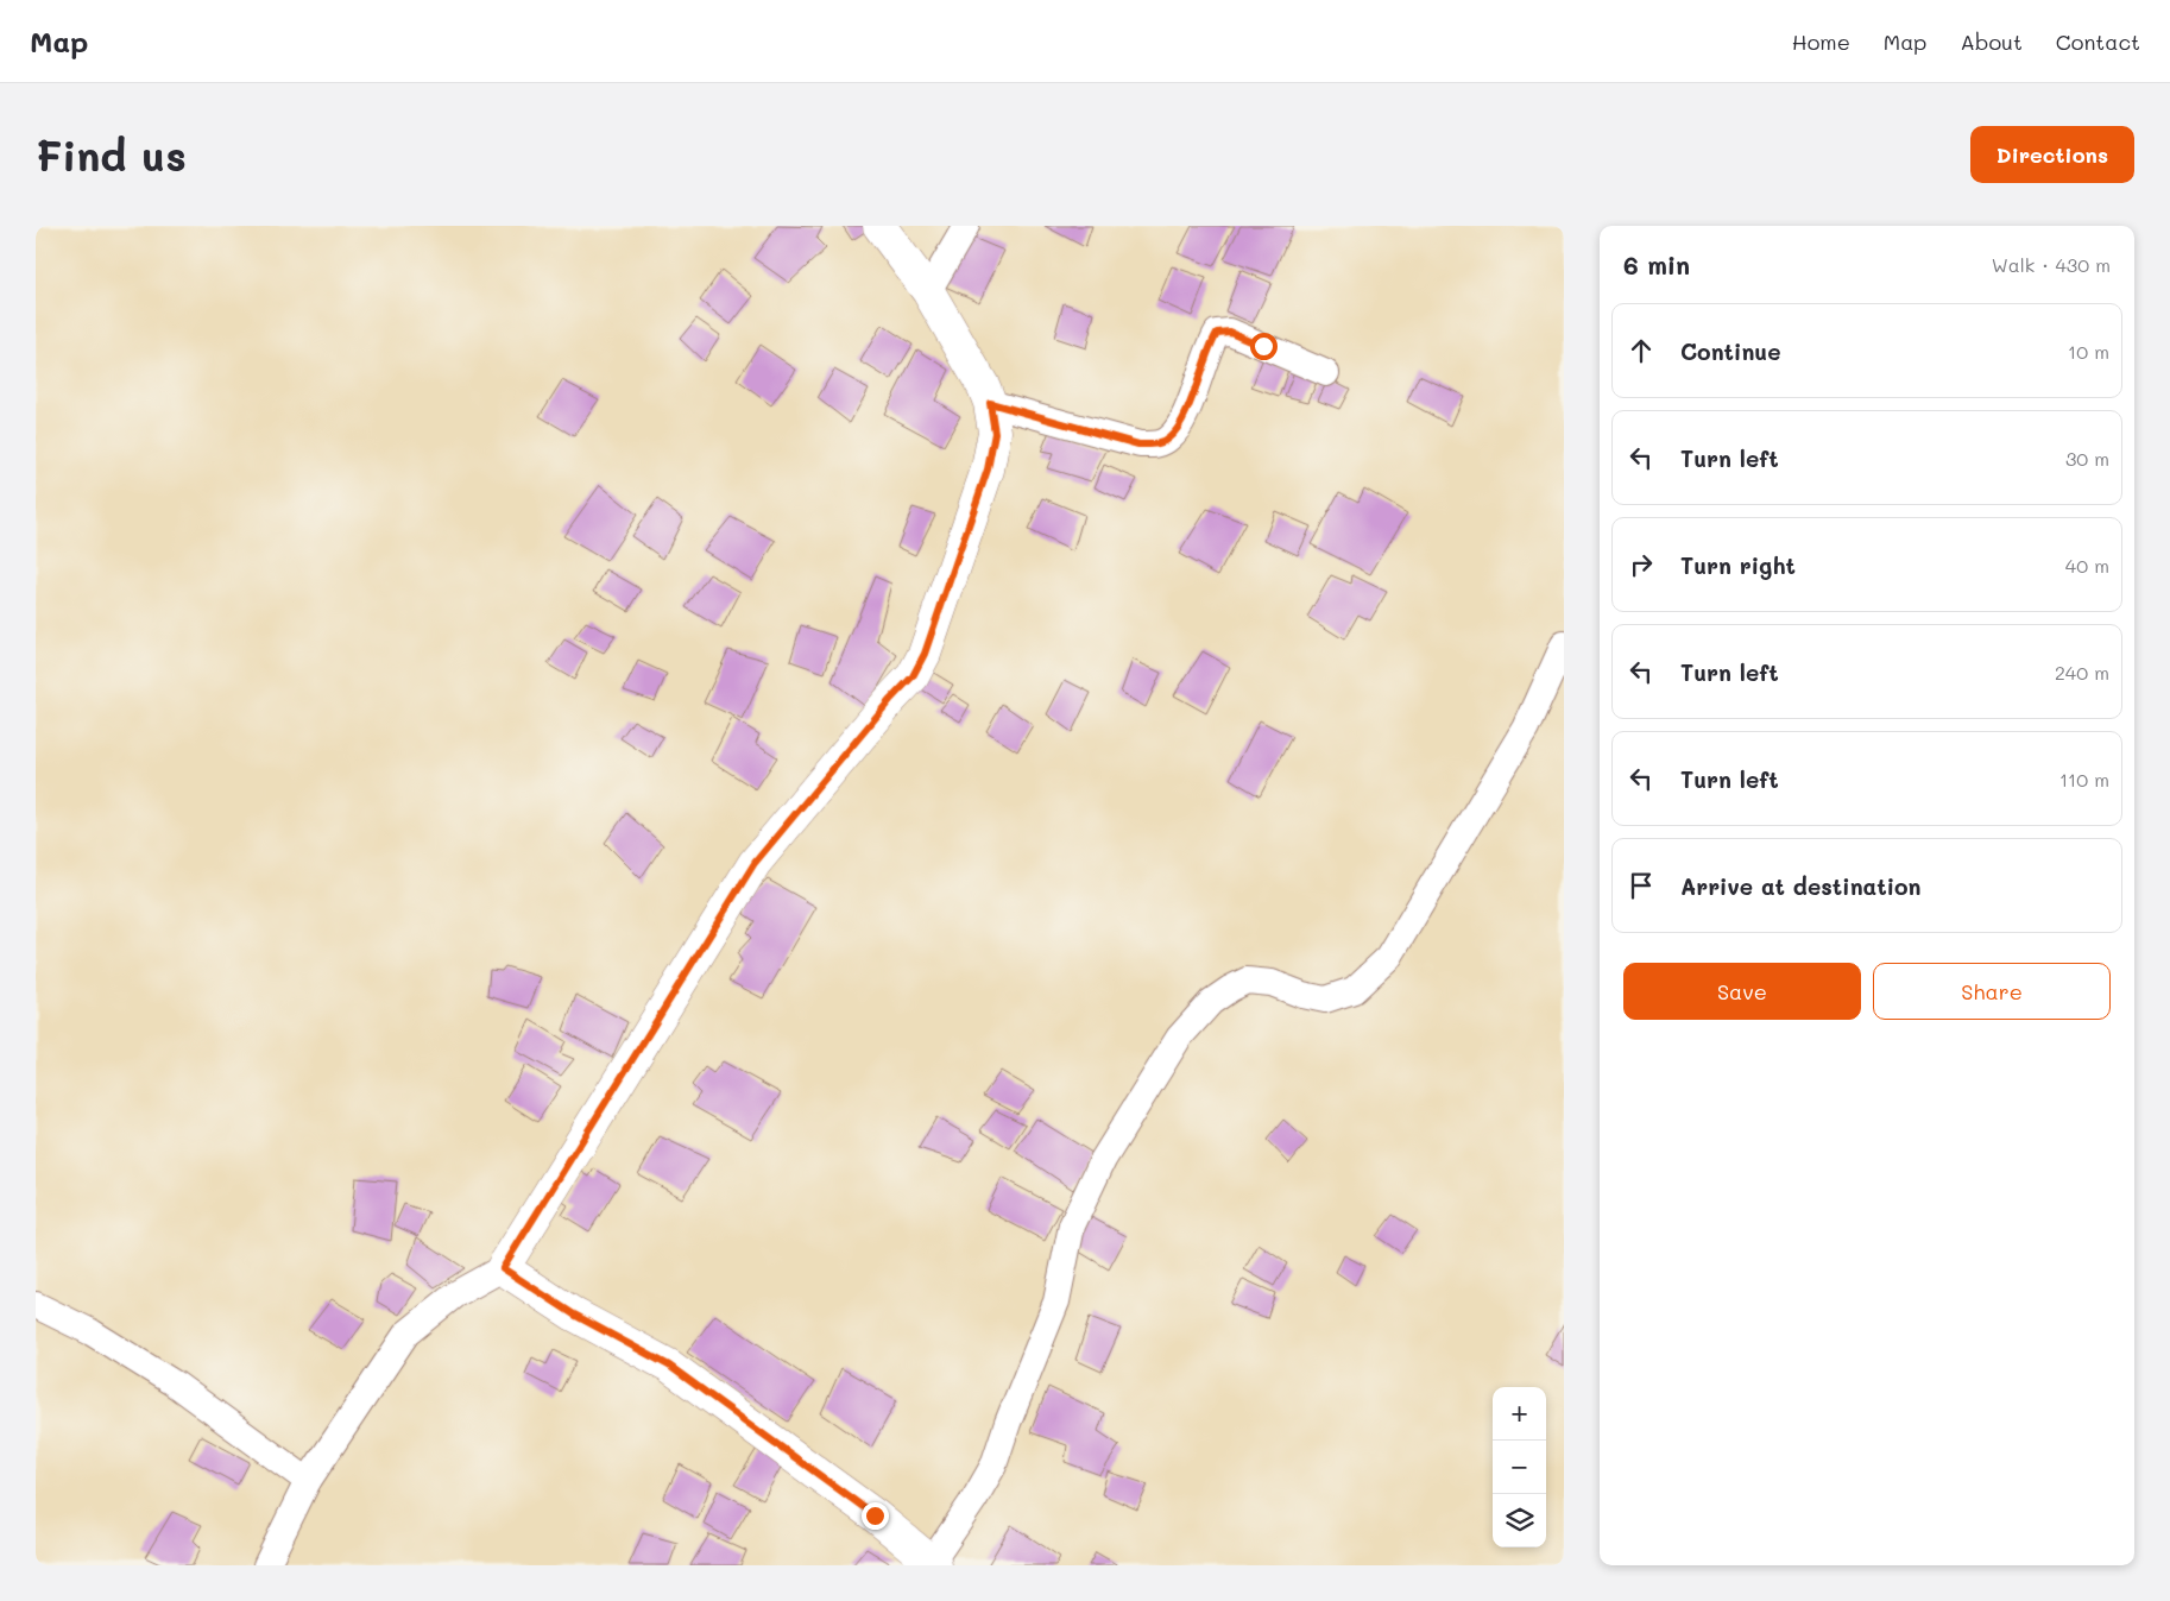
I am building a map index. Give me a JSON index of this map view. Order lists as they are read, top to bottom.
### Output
{
  "page": {
    "header": "Map",
    "nav": [
      "Home",
      "Map",
      "About",
      "Contact"
    ],
    "buttons": [
      "Directions",
      ["Save", "Share"]
    ],
    "title": "Find us",
    "heading": ["6 min", "Walk · 430 m"],
    "list": [
      ["Continue", "10 m"],
      ["Turn left", "30 m"],
      ["Turn right", "40 m"],
      ["Turn left", "240 m"],
      ["Turn left", "110 m"],
      "Arrive at destination"
    ],
    "map_buttons": ["+", "−"]
  }
}
